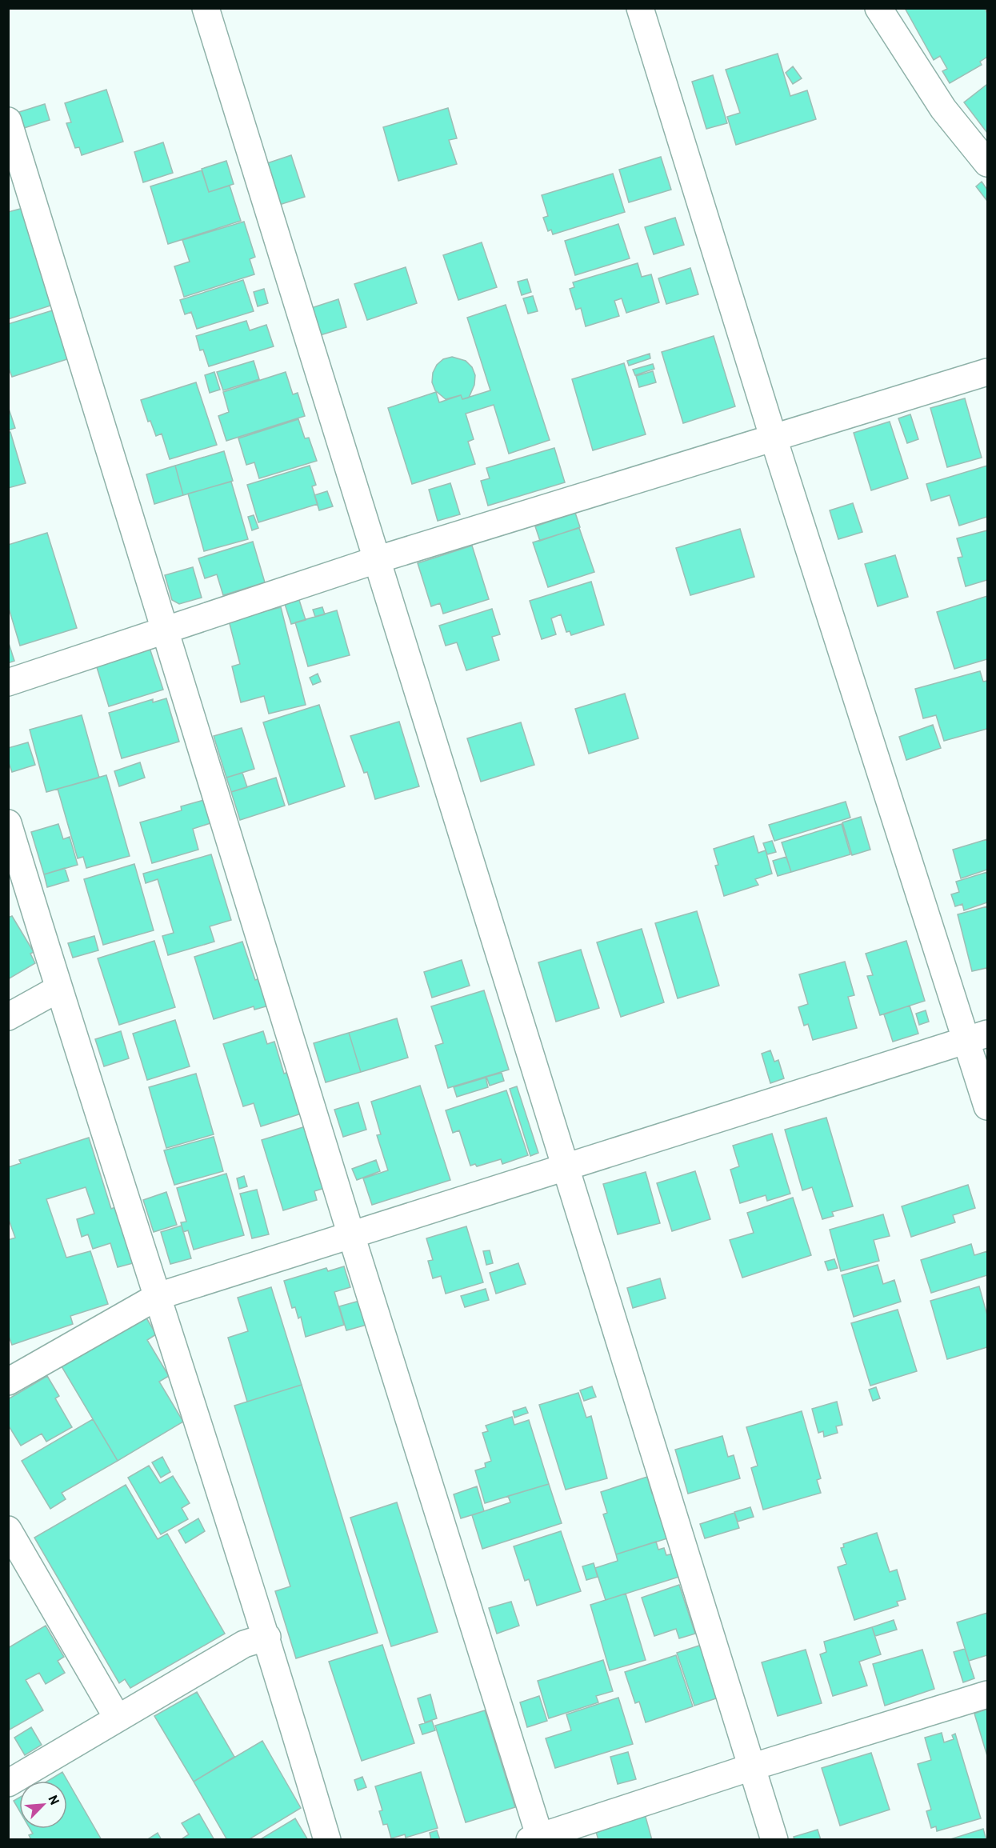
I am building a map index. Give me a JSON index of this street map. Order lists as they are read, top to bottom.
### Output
{
  "north": "top right"
}
